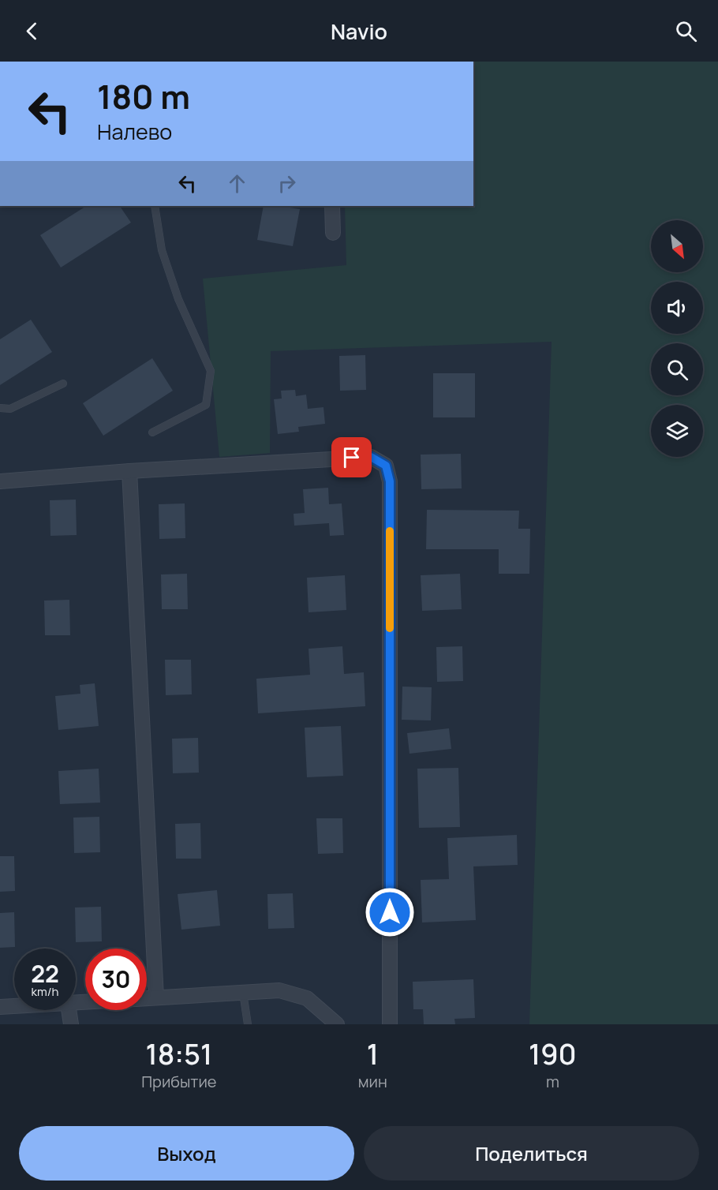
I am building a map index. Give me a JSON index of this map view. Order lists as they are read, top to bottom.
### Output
{
  "north": "bottom right",
  "page": {
    "header": "Navio",
    "turn": ["180 m", "Налево"],
    "speed": "22 km/h",
    "limit": "30",
    "eta": [
      "18:51",
      "Прибытие",
      "1",
      "мин",
      "190",
      "m"
    ],
    "buttons": ["Выход", "Поделиться"]
  }
}
